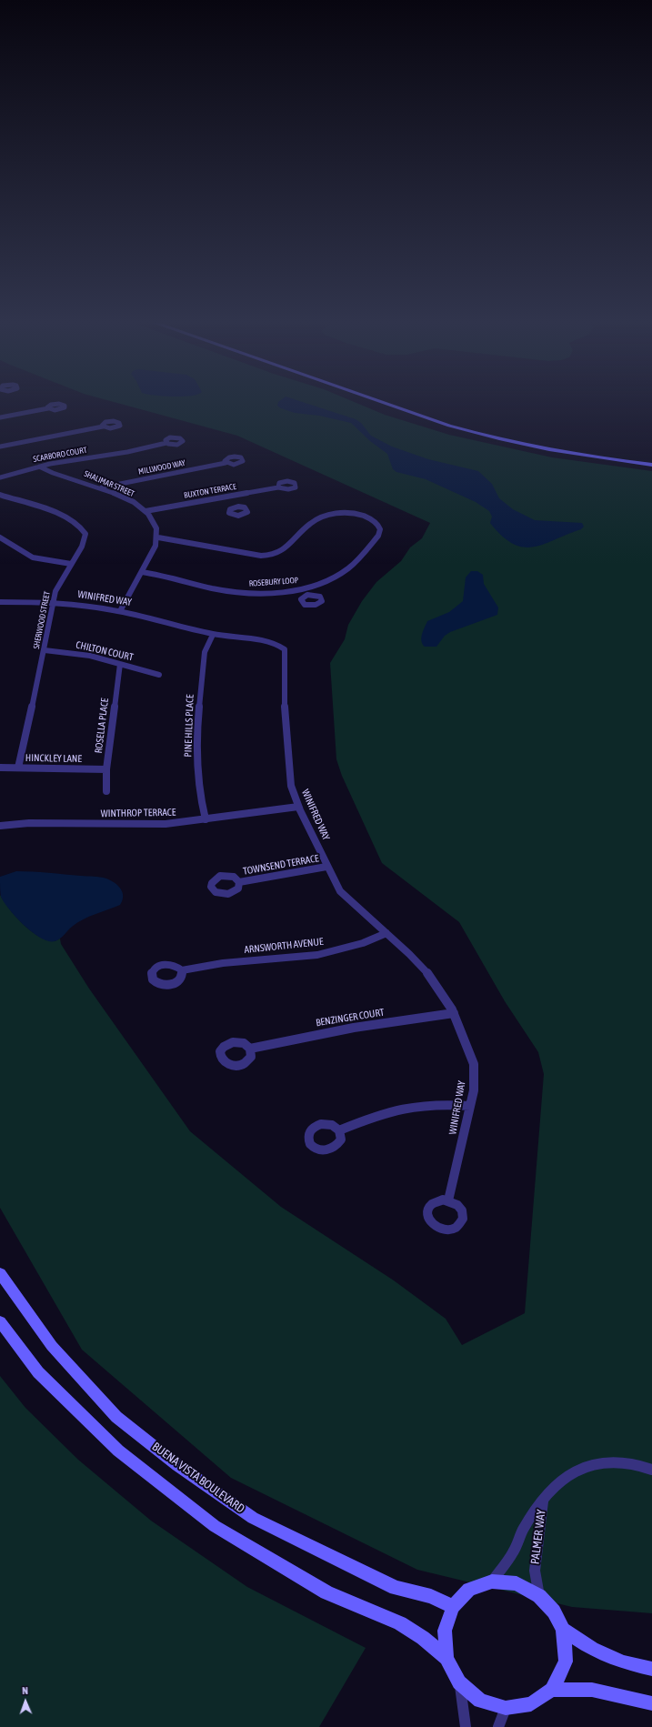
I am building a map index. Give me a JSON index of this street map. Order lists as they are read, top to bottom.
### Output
{
  "streets": {
    "main road": ["BUENA VISTA BOULEVARD"],
    "street": [
      "SCARBORO COURT",
      "MILLWOOD WAY",
      "SHALIMAR STREET",
      "BUXTON TERRACE",
      "ROSEBURY LOOP",
      "WINIFRED WAY",
      "SHERWOOD STREET",
      "CHILTON COURT",
      "ROSELLA PLACE",
      "PINE HILLS PLACE",
      "HINCKLEY LANE",
      "WINTHROP TERRACE",
      "TOWNSEND TERRACE",
      "ARNSWORTH AVENUE",
      "BENZINGER COURT",
      "PALMER WAY"
    ]
  },
  "crossings": [
    ["SCARBORO COURT", "SHALIMAR STREET"],
    ["MILLWOOD WAY", "SHALIMAR STREET"],
    ["SHALIMAR STREET", "BUXTON TERRACE"],
    ["SHALIMAR STREET", "ROSEBURY LOOP"],
    ["WINIFRED WAY", "SHERWOOD STREET"],
    ["WINIFRED WAY", "PINE HILLS PLACE"],
    ["WINIFRED WAY", "WINTHROP TERRACE"],
    ["WINIFRED WAY", "TOWNSEND TERRACE"],
    ["WINIFRED WAY", "ARNSWORTH AVENUE"],
    ["WINIFRED WAY", "BENZINGER COURT"],
    ["SHERWOOD STREET", "CHILTON COURT"],
    ["SHERWOOD STREET", "HINCKLEY LANE"],
    ["CHILTON COURT", "ROSELLA PLACE"],
    ["ROSELLA PLACE", "HINCKLEY LANE"],
    ["PINE HILLS PLACE", "WINTHROP TERRACE"],
    ["BUENA VISTA BOULEVARD", "PALMER WAY"]
  ],
  "north": "top"
}
